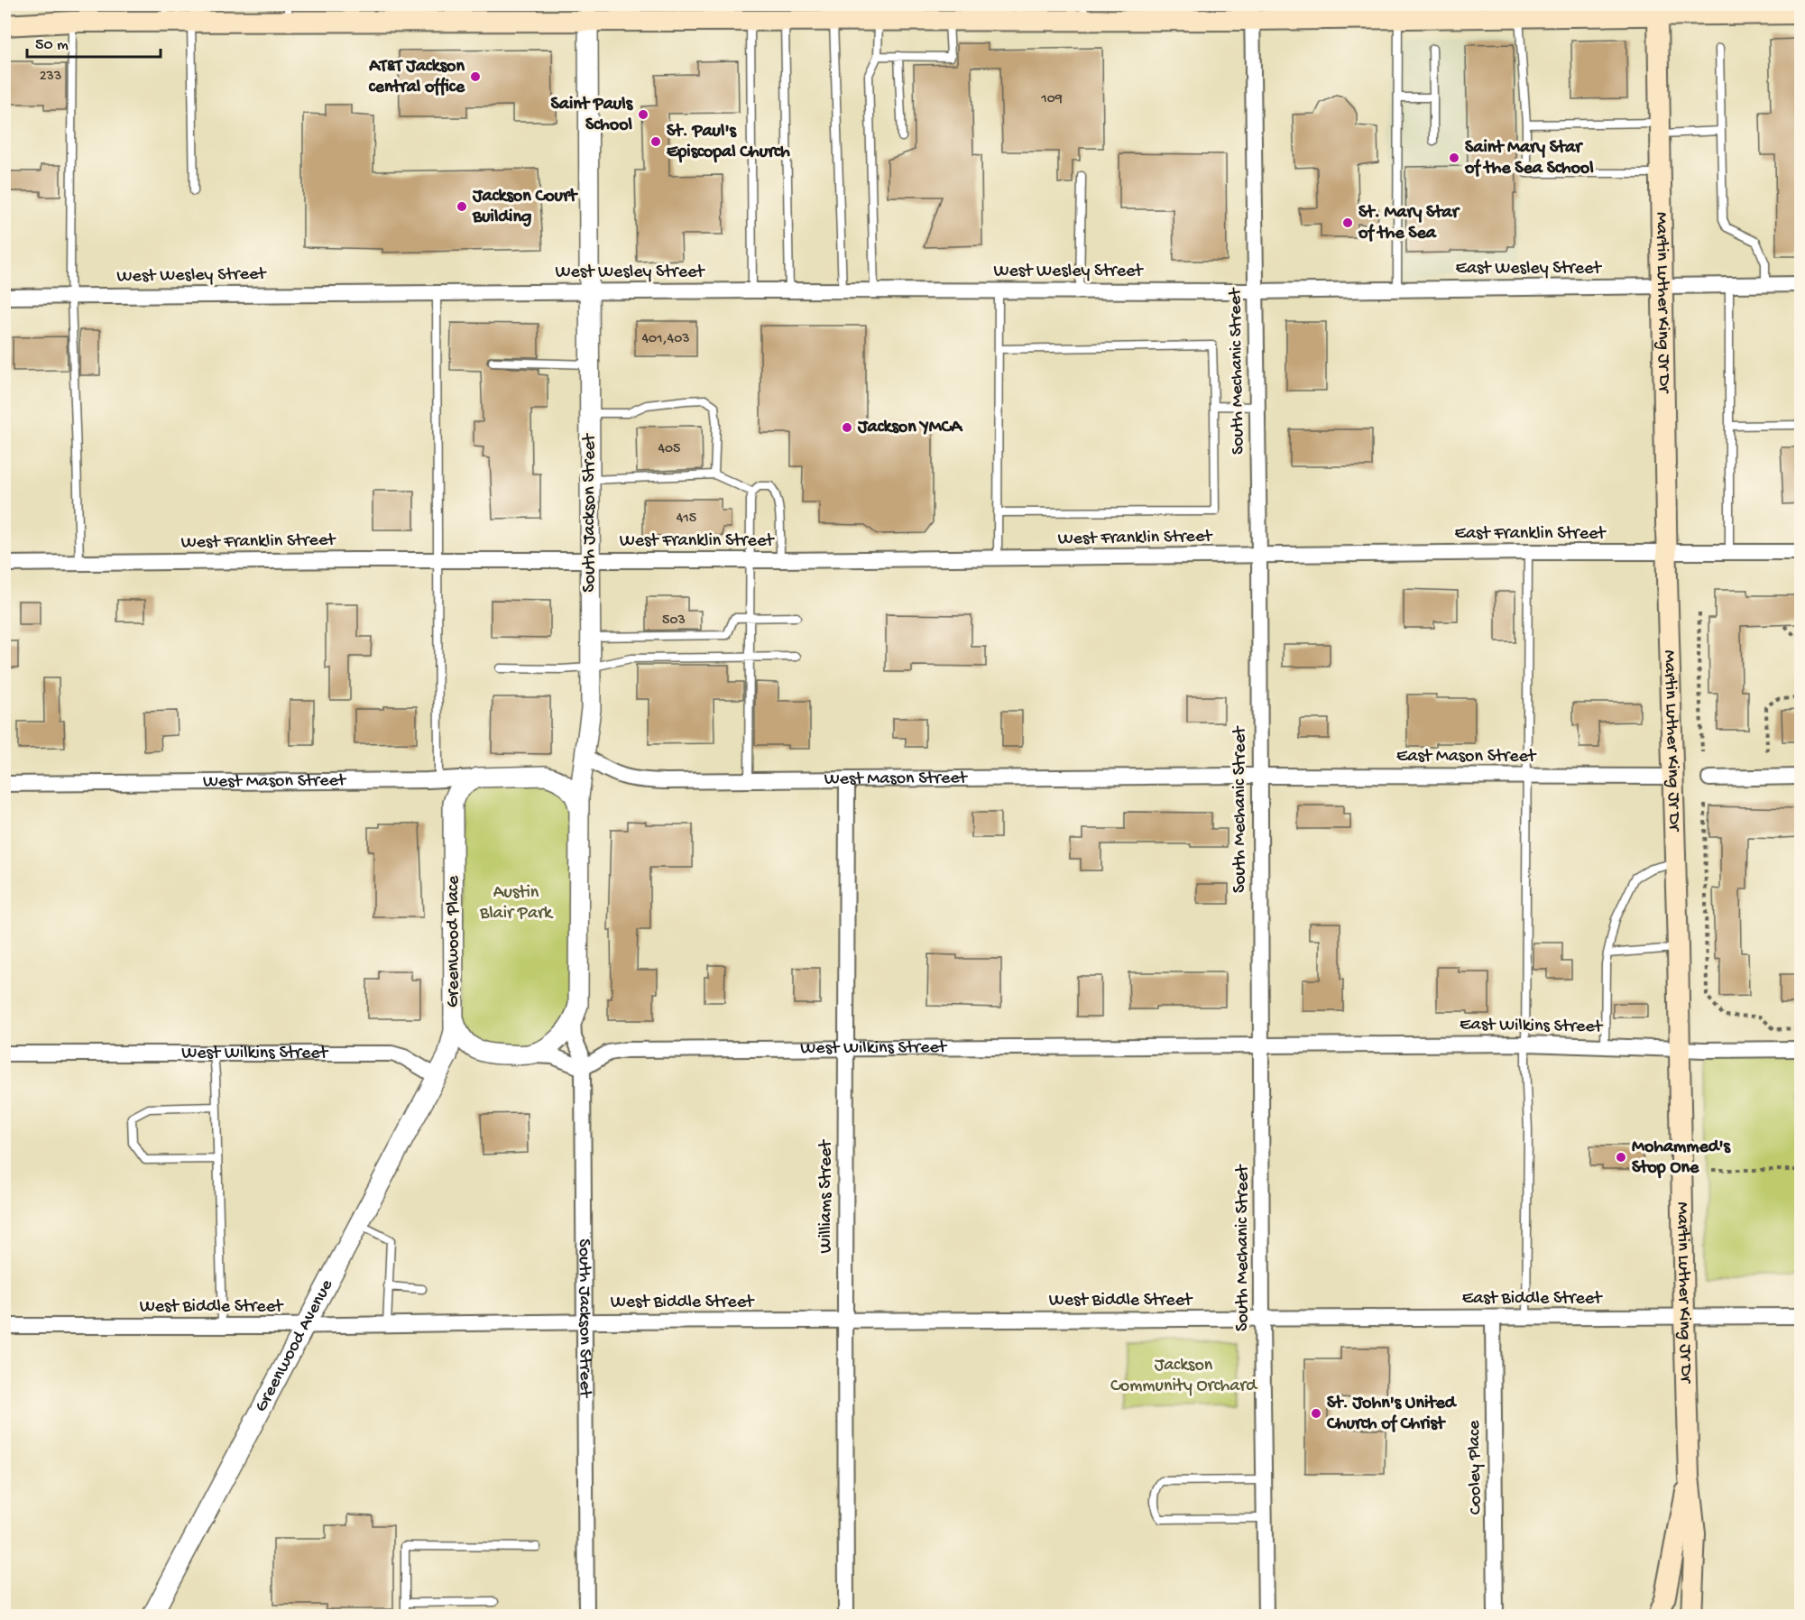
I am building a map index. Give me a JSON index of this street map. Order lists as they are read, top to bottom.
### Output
{
  "streets": {
    "main road": ["Martin Luther King Jr Dr"],
    "street": [
      "East Wesley Street",
      "West Wesley Street",
      "South Mechanic Street",
      "South Jackson Street",
      "East Franklin Street",
      "West Franklin Street",
      "East Mason Street",
      "West Mason Street",
      "Greenwood Place",
      "East Wilkins Street",
      "West Wilkins Street",
      "Williams Street",
      "East Biddle Street",
      "West Biddle Street",
      "Greenwood Avenue",
      "Cooley Place"
    ]
  },
  "crossings": [
    ["East Wesley Street", "West Wesley Street"],
    ["East Wesley Street", "Martin Luther King Jr Dr"],
    ["East Wesley Street", "South Mechanic Street"],
    ["West Wesley Street", "South Mechanic Street"],
    ["West Wesley Street", "South Jackson Street"],
    ["Martin Luther King Jr Dr", "East Franklin Street"],
    ["Martin Luther King Jr Dr", "East Mason Street"],
    ["Martin Luther King Jr Dr", "East Wilkins Street"],
    ["Martin Luther King Jr Dr", "East Biddle Street"],
    ["South Mechanic Street", "East Franklin Street"],
    ["South Mechanic Street", "West Franklin Street"],
    ["South Mechanic Street", "East Mason Street"],
    ["South Mechanic Street", "West Mason Street"],
    ["South Mechanic Street", "East Wilkins Street"],
    ["South Mechanic Street", "West Wilkins Street"],
    ["South Mechanic Street", "East Biddle Street"],
    ["South Mechanic Street", "West Biddle Street"],
    ["South Jackson Street", "West Franklin Street"],
    ["South Jackson Street", "West Mason Street"],
    ["South Jackson Street", "West Wilkins Street"],
    ["South Jackson Street", "West Biddle Street"],
    ["East Franklin Street", "West Franklin Street"],
    ["East Mason Street", "West Mason Street"],
    ["West Mason Street", "Williams Street"],
    ["Greenwood Place", "West Wilkins Street"],
    ["Greenwood Place", "Greenwood Avenue"],
    ["East Wilkins Street", "West Wilkins Street"],
    ["West Wilkins Street", "Williams Street"],
    ["West Wilkins Street", "Greenwood Avenue"],
    ["Williams Street", "West Biddle Street"],
    ["East Biddle Street", "West Biddle Street"],
    ["East Biddle Street", "Cooley Place"],
    ["West Biddle Street", "Greenwood Avenue"]
  ],
  "parks": ["Austin Blair Park", "Jackson Community Orchard"],
  "places": [
    "AT&T Jackson central office",
    "Saint Pauls School",
    "St. Paul's Episcopal Church",
    "Saint Mary Star of the Sea School",
    "Jackson Court Building",
    "St. Mary Star of the Sea",
    "Jackson YMCA",
    "Mohammed's Stop One",
    "St. John's United Church of Christ"
  ],
  "house_numbers": [
    "233",
    "109",
    "401,403",
    "405",
    "415",
    "503"
  ],
  "scale_bar": "50 m"
}
